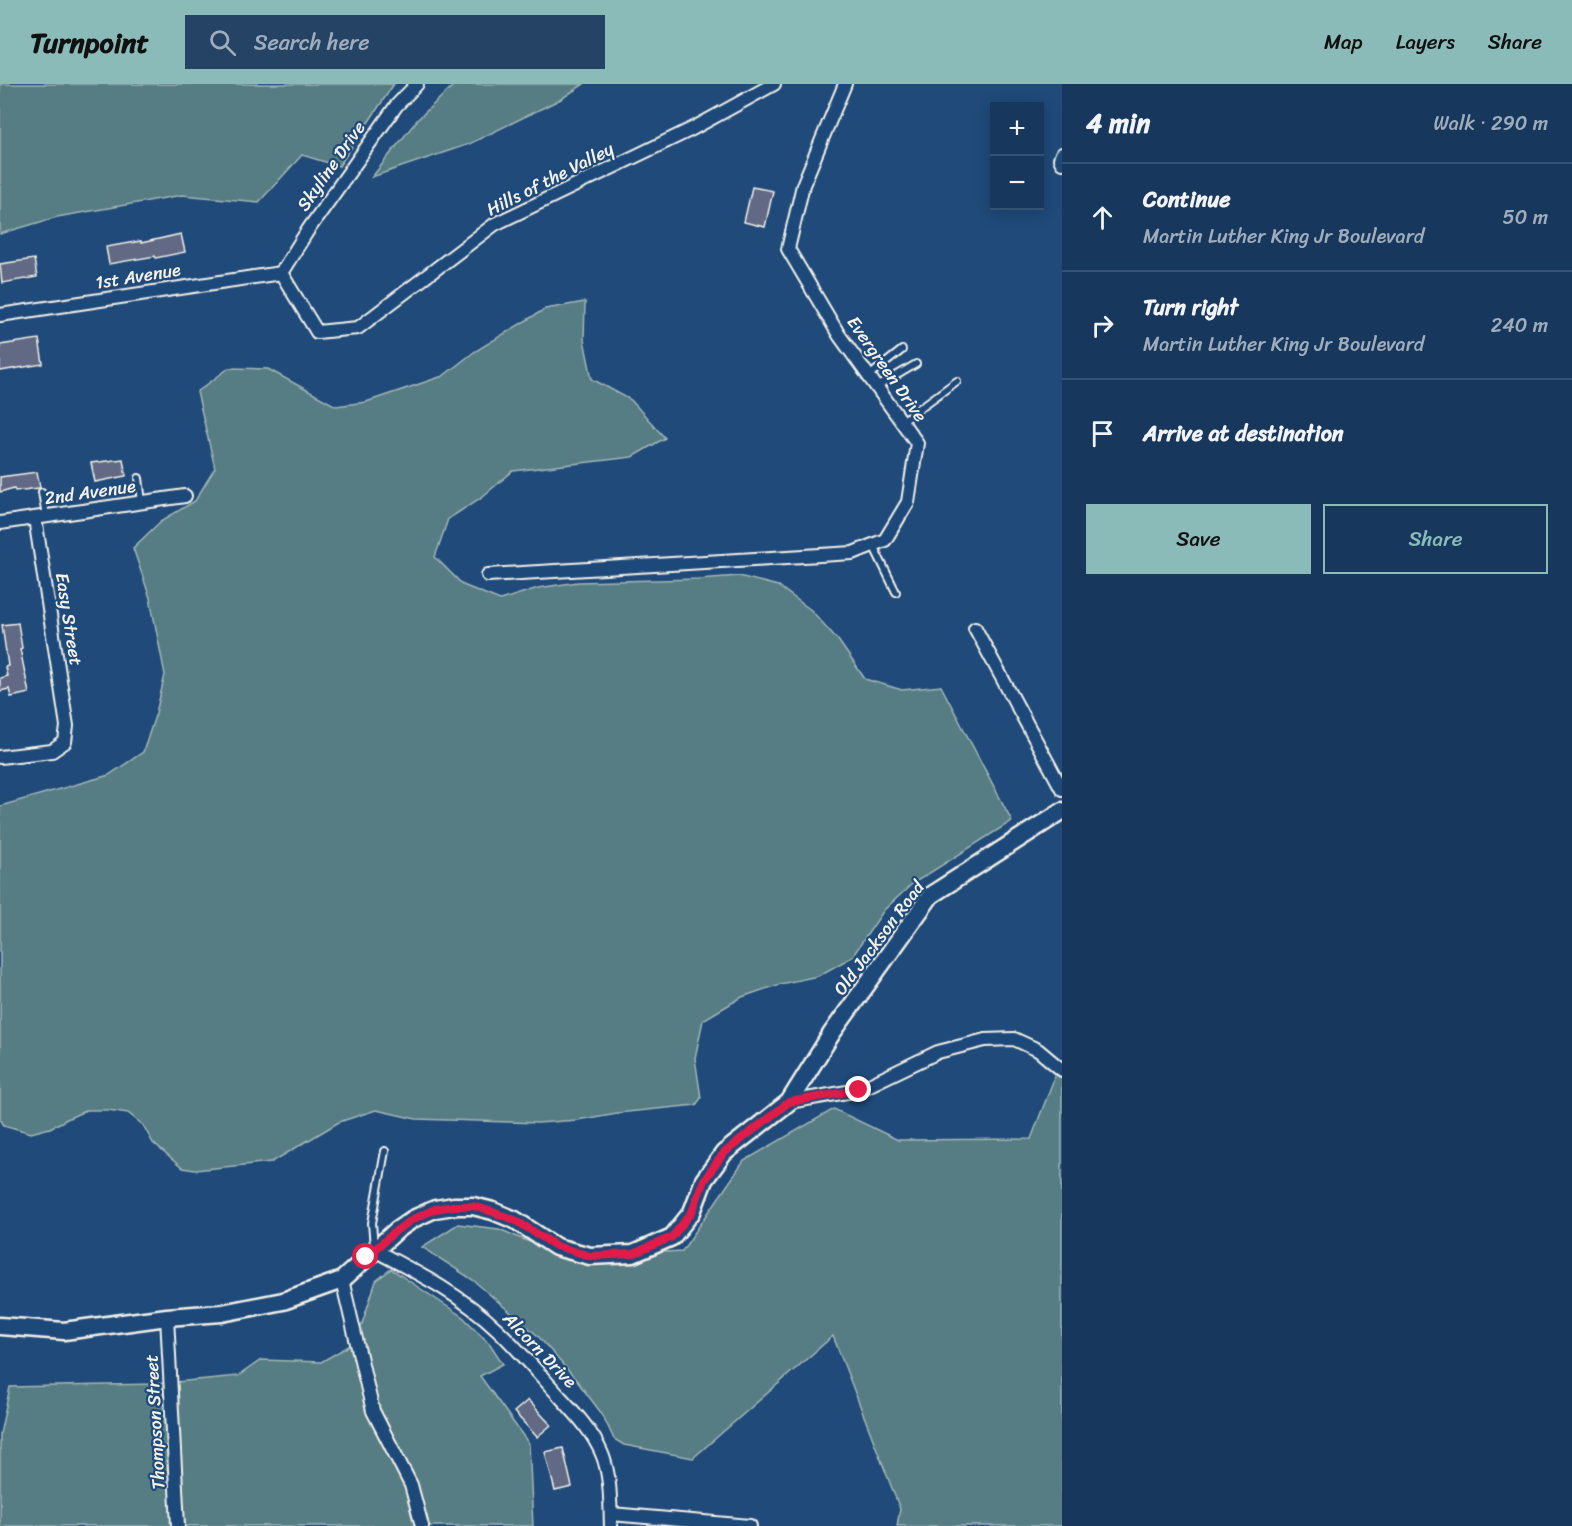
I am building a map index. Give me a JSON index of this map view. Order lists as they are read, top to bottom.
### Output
{
  "streets": {
    "street": [
      "Skyline Drive",
      "Hills of the Valley",
      "1st Avenue",
      "Evergreen Drive",
      "2nd Avenue",
      "Easy Street",
      "Old Jackson Road",
      "Alcorn Drive",
      "Thompson Street"
    ]
  },
  "crossings": [
    ["Skyline Drive", "Hills of the Valley"],
    ["Skyline Drive", "1st Avenue"],
    ["Hills of the Valley", "1st Avenue"],
    ["2nd Avenue", "Easy Street"],
    ["Old Jackson Road", "Alcorn Drive"]
  ],
  "page": {
    "header": "Turnpoint",
    "search": "Search here",
    "nav": ["Map", "Layers", "Share"],
    "heading": ["4 min", "Walk · 290 m"],
    "map_buttons": ["+", "−"],
    "list": [
      ["Continue", "Martin Luther King Jr Boulevard", "50 m"],
      ["Turn right", "Martin Luther King Jr Boulevard", "240 m"],
      "Arrive at destination"
    ],
    "buttons": ["Save", "Share"]
  }
}
